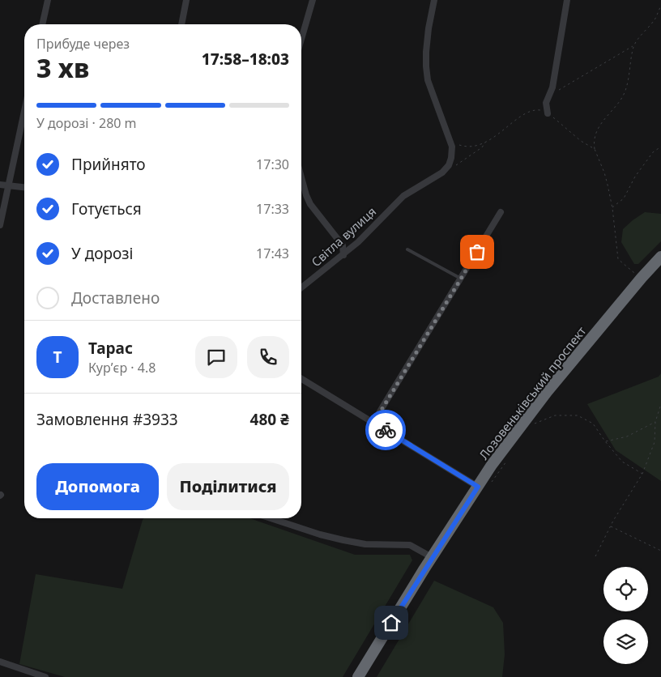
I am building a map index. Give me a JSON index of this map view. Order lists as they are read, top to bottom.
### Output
{
  "streets": {
    "highway": ["Лозовеньківський проспект"],
    "street": ["Світла вулиця"]
  },
  "page": {
    "heading": ["3 хв", "Прибуде через", "17:58–18:03"],
    "panel": [
      "Тарас",
      "Кур’єр · 4.8",
      "Замовлення #3933",
      "480 ₴"
    ],
    "bar": "У дорозі · 280 m",
    "list": [
      ["Прийнято", "17:30"],
      ["Готується", "17:33"],
      ["У дорозі", "17:43"],
      "Доставлено"
    ],
    "round": "Т",
    "buttons": ["Допомога", "Поділитися"]
  }
}
